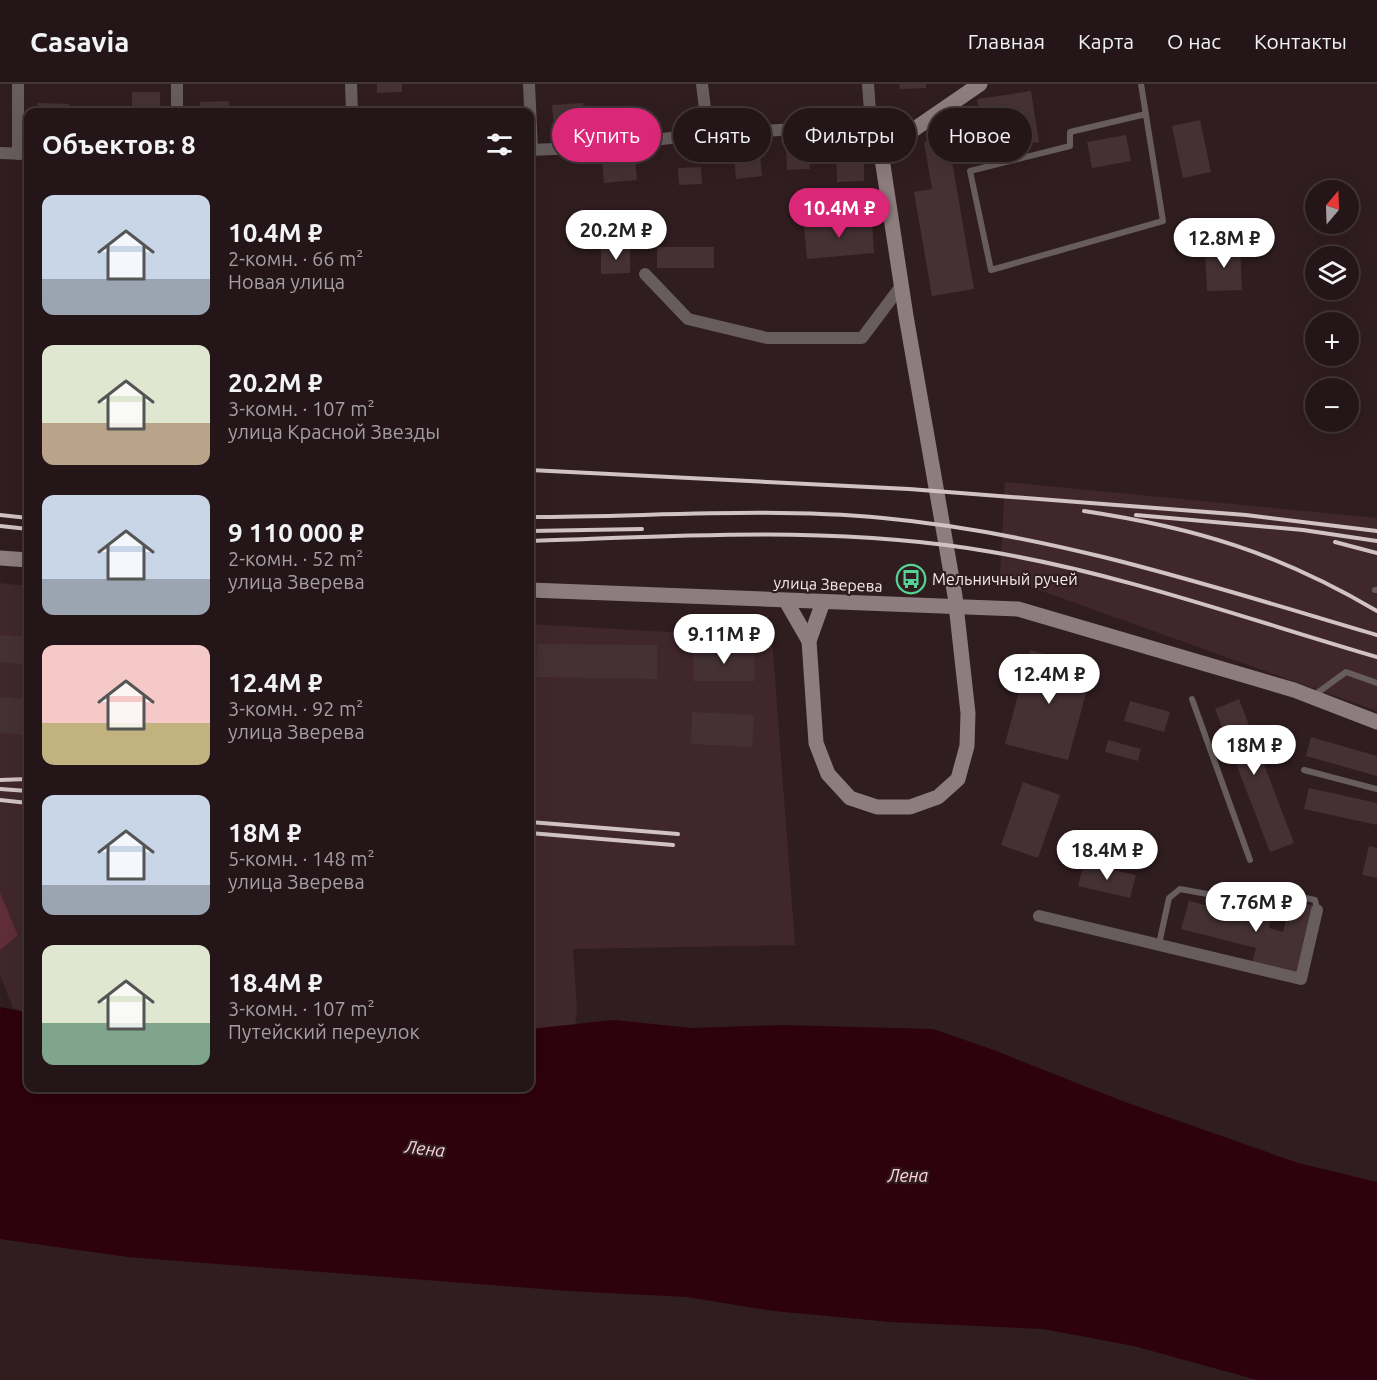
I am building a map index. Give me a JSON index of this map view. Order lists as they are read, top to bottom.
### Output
{
  "streets": {
    "street": ["улица Зверева"]
  },
  "water": ["Лена"],
  "places": {
    "bus stop": ["Мельничный ручей"]
  },
  "north": "top",
  "page": {
    "header": "Casavia",
    "nav": [
      "Главная",
      "Карта",
      "О нас",
      "Контакты"
    ],
    "chip": [
      "Купить",
      "Снять",
      "Фильтры",
      "Новое"
    ],
    "heading": "Объектов: 8",
    "map_buttons": ["+", "−"],
    "list": [
      {
        "name": "10.4M ₽",
        "note": "2-комн. · 66 m² · Новая улица"
      },
      {
        "name": "20.2M ₽",
        "note": "3-комн. · 107 m² · улица Красной Звезды"
      },
      {
        "name": "9 110 000 ₽",
        "note": "2-комн. · 52 m² · улица Зверева"
      },
      {
        "name": "12.4M ₽",
        "note": "3-комн. · 92 m² · улица Зверева"
      },
      {
        "name": "18M ₽",
        "note": "5-комн. · 148 m² · улица Зверева"
      },
      {
        "name": "18.4M ₽",
        "note": "3-комн. · 107 m² · Путейский переулок"
      }
    ],
    "price": [
      "10.4M ₽",
      "20.2M ₽",
      "12.8M ₽",
      "9.11M ₽",
      "12.4M ₽",
      "18M ₽",
      "18.4M ₽",
      "7.76M ₽"
    ]
  }
}
